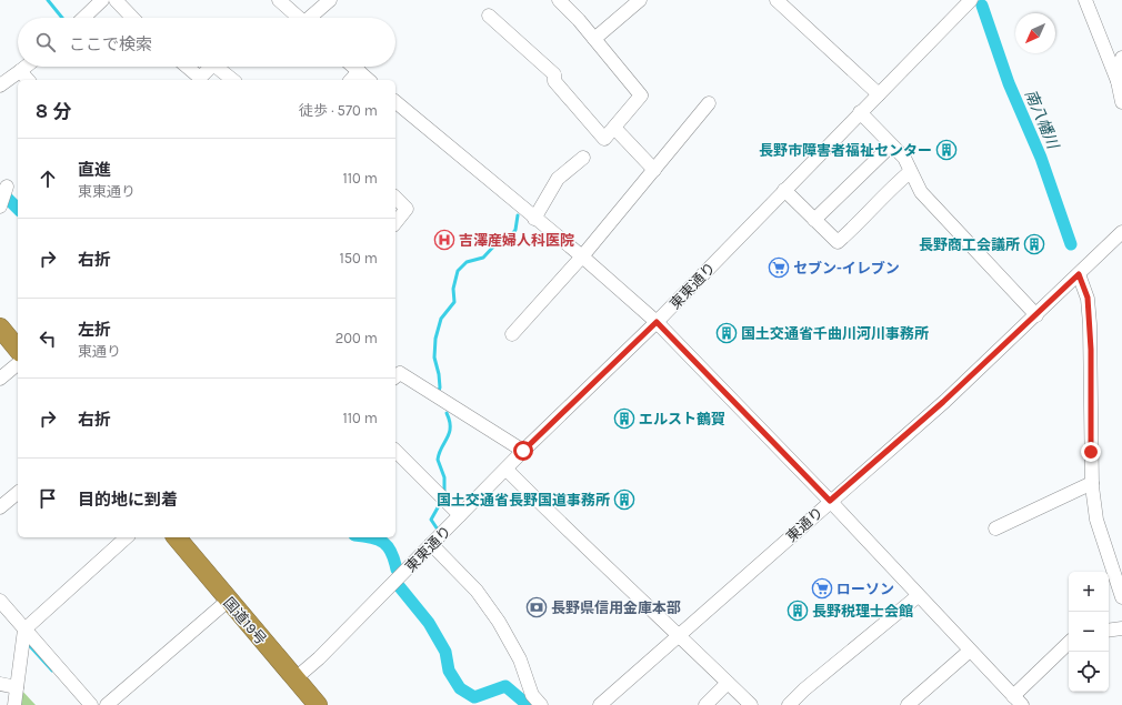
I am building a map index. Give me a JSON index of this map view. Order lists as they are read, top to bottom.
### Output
{
  "streets": {
    "highway": ["国道19号"],
    "street": ["東東通り", "東通り"]
  },
  "crossings": [
    ["東東通り", "国道19号"]
  ],
  "water": ["南八幡川"],
  "places": {
    "building": [
      "長野市障害者福祉センター",
      "長野商工会議所",
      "国土交通省千曲川河川事務所",
      "エルスト鶴賀",
      "国土交通省長野国道事務所",
      "長野税理士会館"
    ],
    "hospital": ["吉澤産婦人科医院"],
    "supermarket": ["セブン-イレブン", "ローソン"],
    "bank": ["長野県信用金庫本部"]
  },
  "north": "bottom left",
  "page": {
    "search": "ここで検索",
    "heading": ["8 分", "徒歩 · 570 m"],
    "list": [
      ["直進", "東東通り", "110 m"],
      ["右折", "150 m"],
      ["左折", "東通り", "200 m"],
      ["右折", "110 m"],
      "目的地に到着"
    ],
    "map_buttons": ["+", "−"]
  }
}
